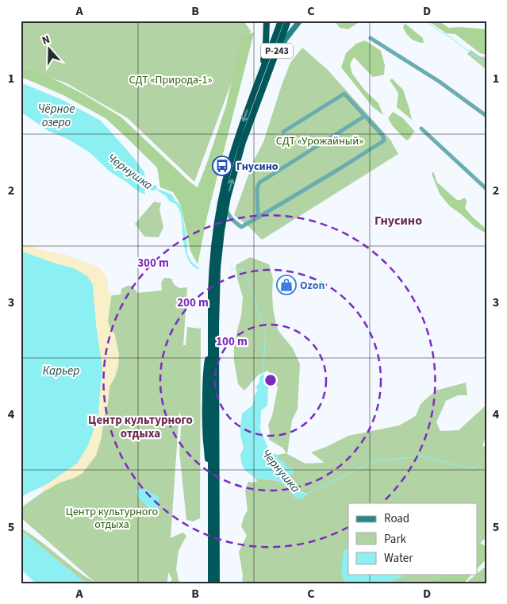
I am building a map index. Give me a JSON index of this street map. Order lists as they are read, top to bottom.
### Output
{
  "streets": {
    "highway": ["Р-243"]
  },
  "districts": ["Гнусино", "Центр культурного отдыха"],
  "water": ["Чёрное озеро", "Чернушка", "Карьер"],
  "parks": ["СДТ «Природа-1»", "СДТ «Урожайный»", "Центр культурного отдыха"],
  "places": {
    "bus stop": ["Гнусино"],
    "shop": ["Ozon"]
  },
  "legend": ["Road", "Park", "Water"],
  "north": "top",
  "grid": {
    "columns": [
      "A",
      "B",
      "C",
      "D"
    ],
    "rows": [
      "1",
      "2",
      "3",
      "4",
      "5"
    ]
  },
  "rings": ["300 m", "200 m", "100 m"]
}
